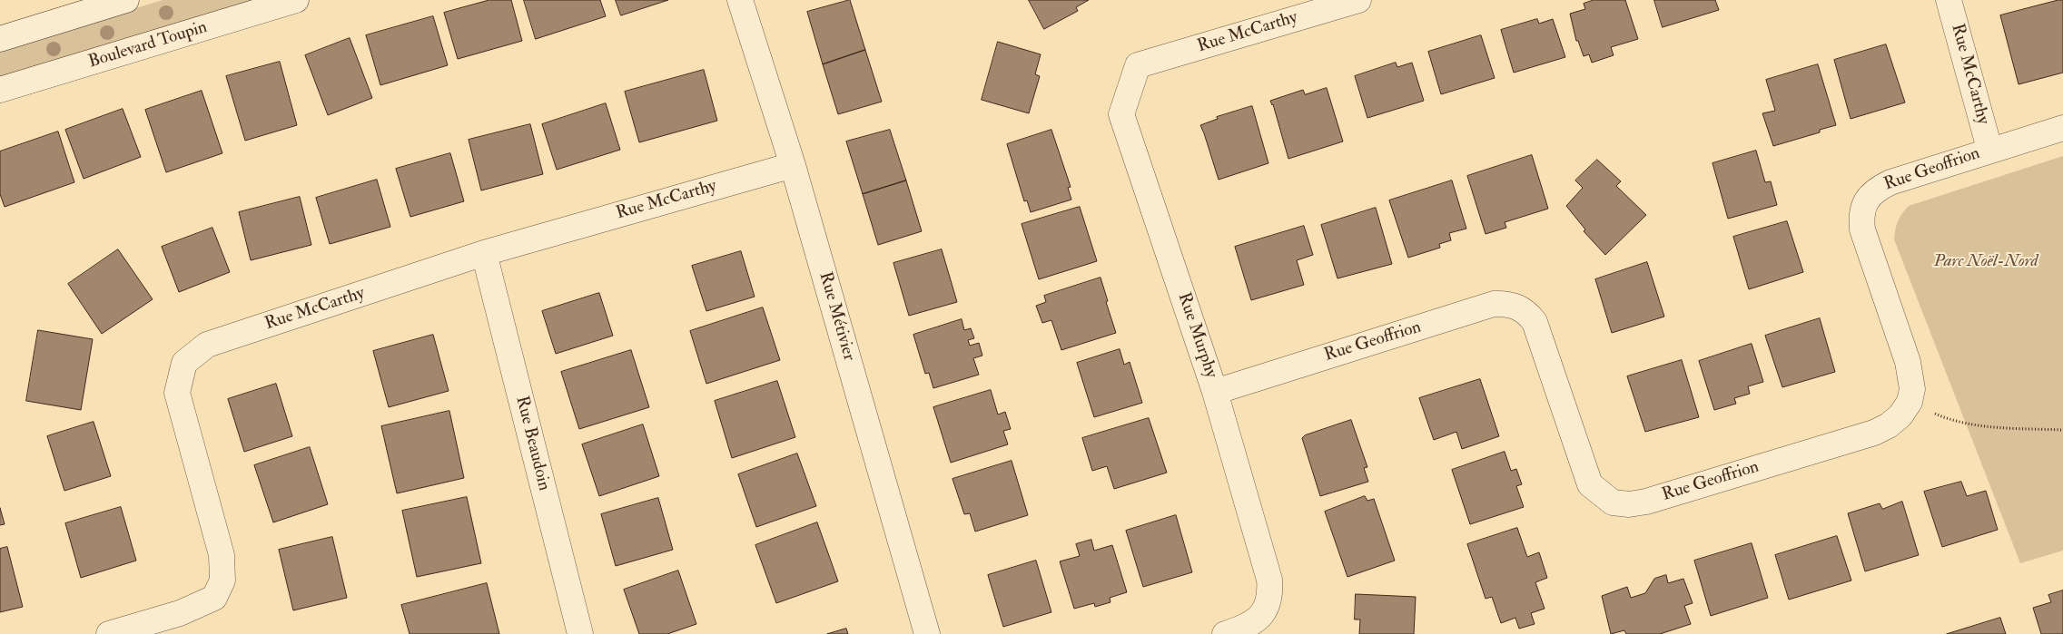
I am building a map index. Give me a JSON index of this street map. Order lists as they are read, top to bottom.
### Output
{
  "streets": {
    "street": [
      "Rue McCarthy",
      "Boulevard Toupin",
      "Rue Geoffrion",
      "Rue Métivier",
      "Rue Murphy",
      "Rue Beaudoin"
    ]
  },
  "crossings": [
    ["Rue McCarthy", "Rue Geoffrion"],
    ["Rue McCarthy", "Rue Métivier"],
    ["Rue McCarthy", "Rue Murphy"],
    ["Rue McCarthy", "Rue Beaudoin"],
    ["Rue Geoffrion", "Rue Murphy"]
  ],
  "parks": ["Parc Noël-Nord"]
}
